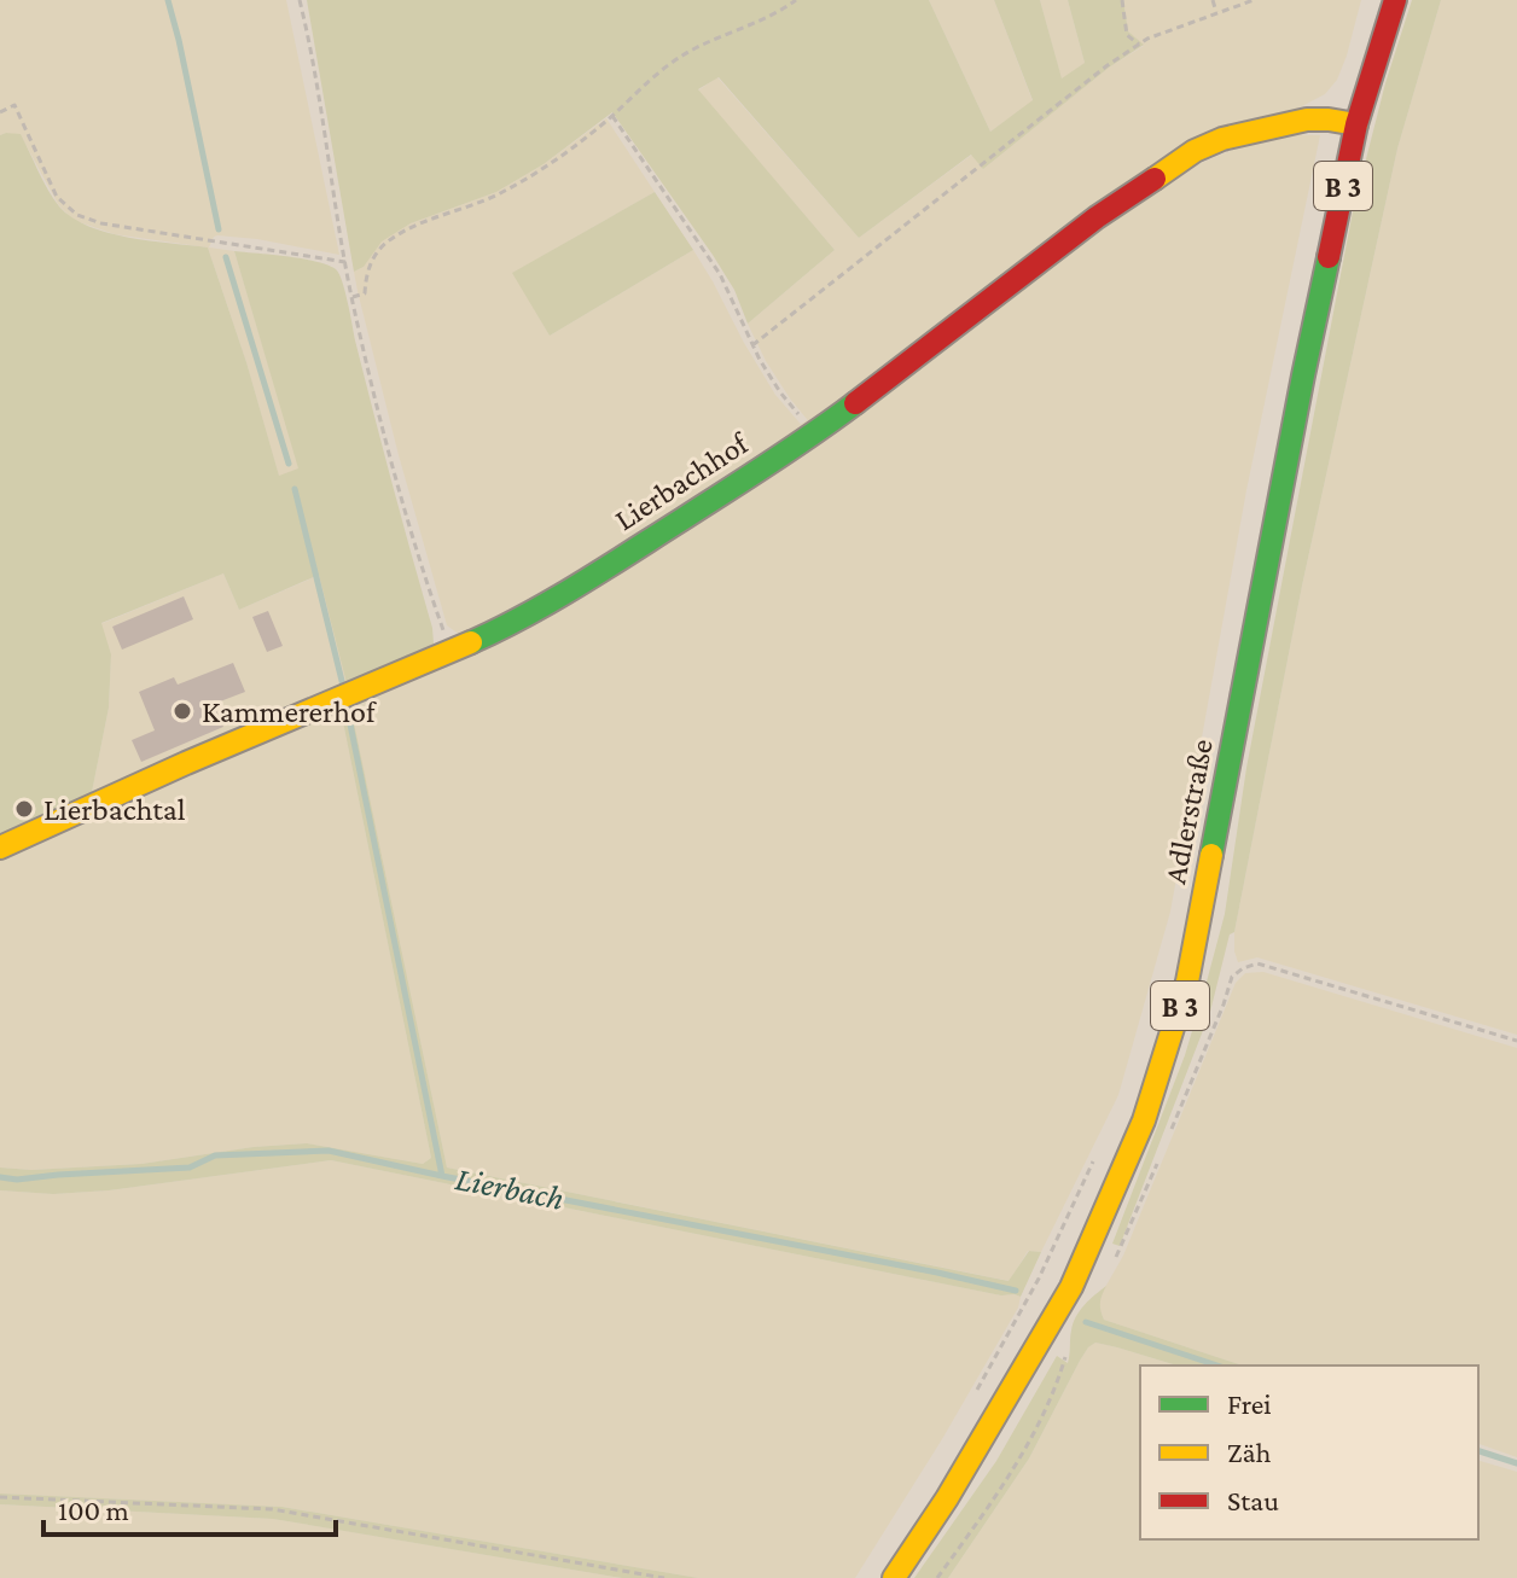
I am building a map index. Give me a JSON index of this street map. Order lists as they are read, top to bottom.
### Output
{
  "streets": {
    "main road": ["B 3", "Lierbachhof", "Adlerstraße"]
  },
  "crossings": [
    ["Lierbachhof", "Adlerstraße"]
  ],
  "water": ["Lierbach"],
  "places": ["Kammererhof", "Lierbachtal"],
  "legend": ["Frei", "Zäh", "Stau"],
  "scale_bar": "100 m"
}
